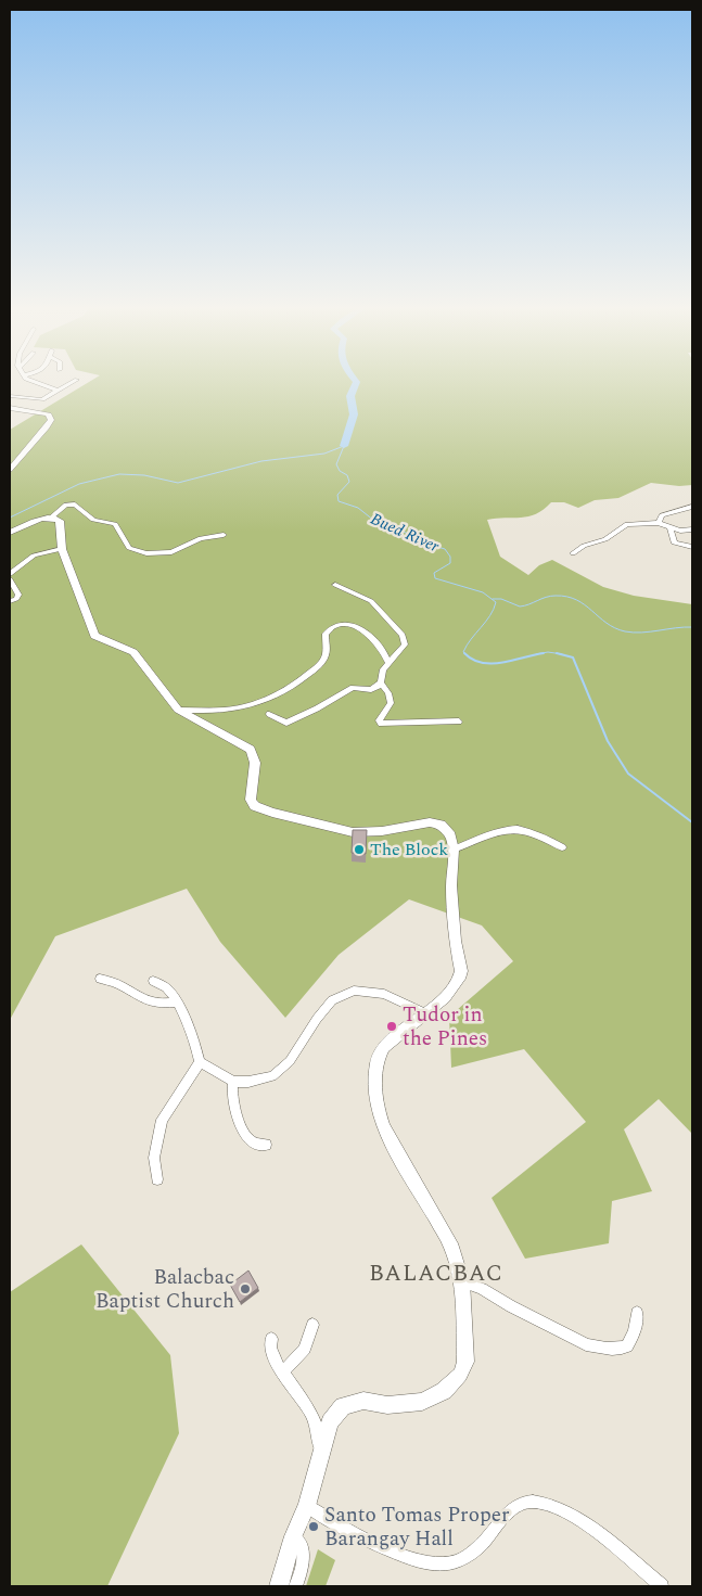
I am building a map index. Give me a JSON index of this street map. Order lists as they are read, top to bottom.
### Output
{
  "districts": ["BALACBAC"],
  "water": ["Bued River"],
  "places": [
    "The Block",
    "Tudor in the Pines",
    "Balacbac Baptist Church",
    "Santo Tomas Proper Barangay Hall"
  ]
}
